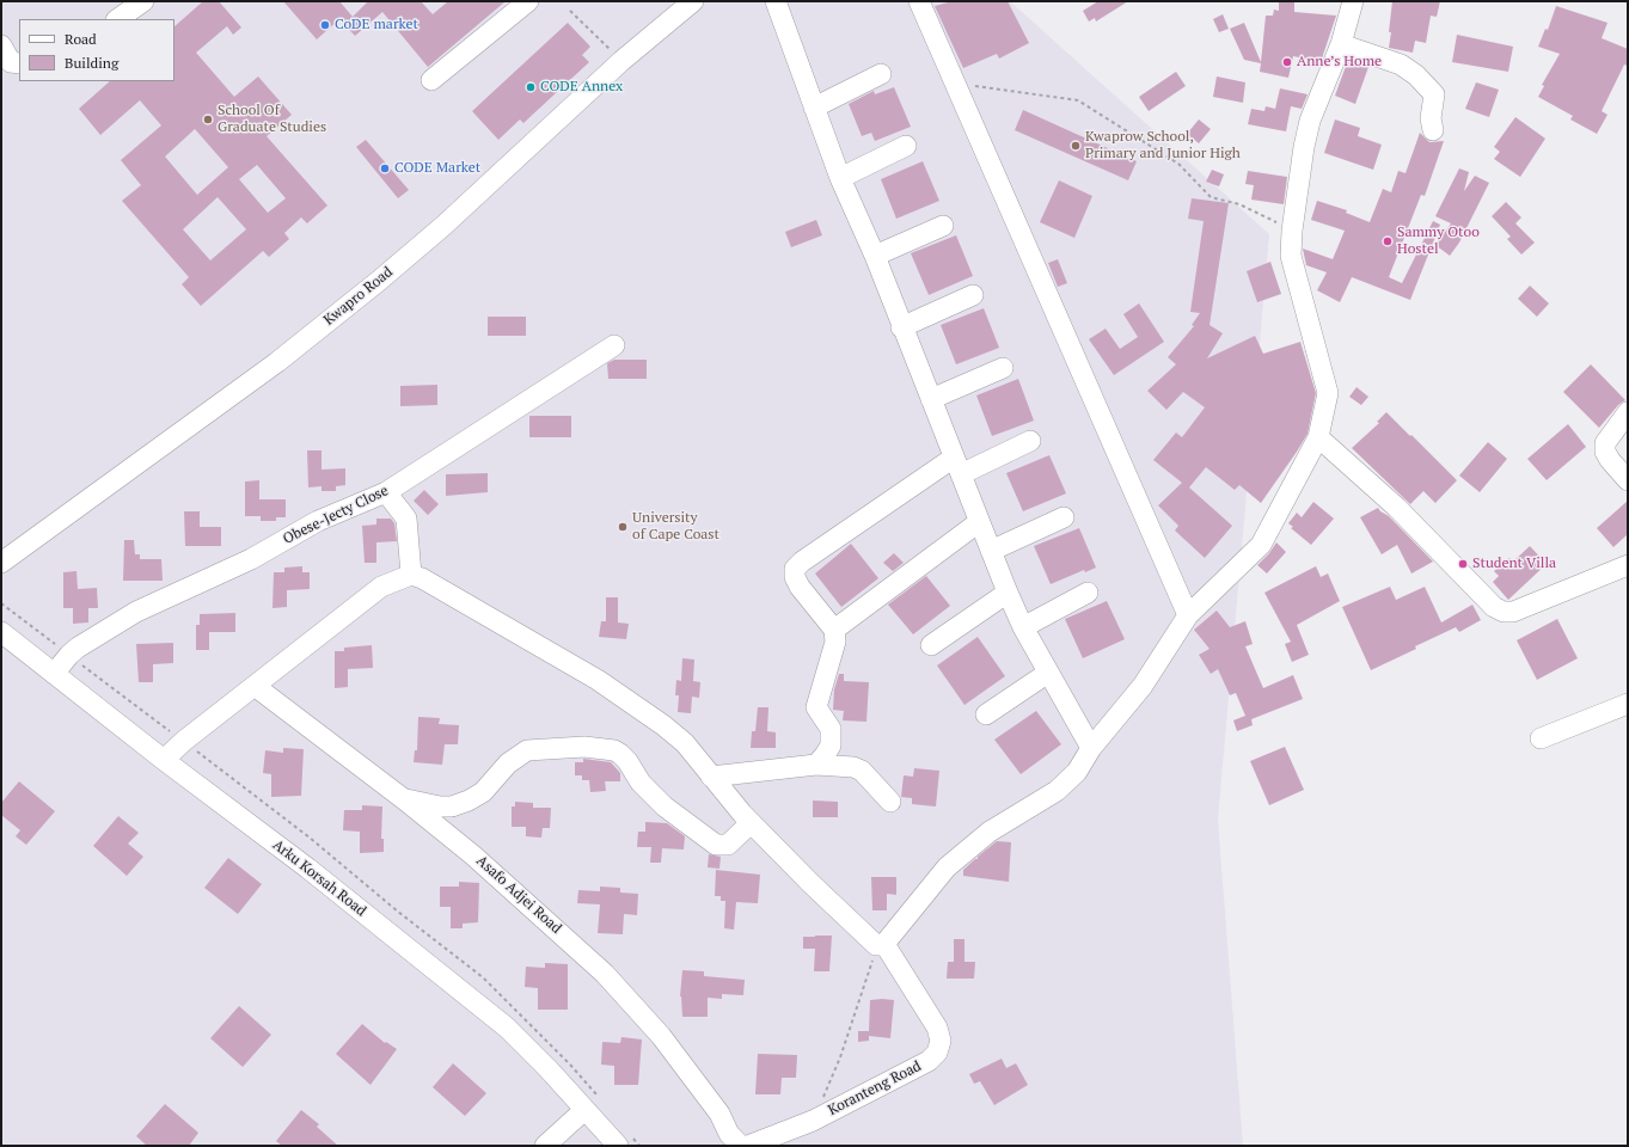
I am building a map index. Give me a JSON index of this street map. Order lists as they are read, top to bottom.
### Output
{
  "streets": {
    "street": [
      "Kwapro Road",
      "Obese-Jecty Close",
      "Arku Korsah Road",
      "Asafo Adjei Road",
      "Koranteng Road"
    ]
  },
  "crossings": [
    ["Obese-Jecty Close", "Arku Korsah Road"]
  ],
  "places": [
    "CoDE market",
    "Anne’s Home",
    "CODE Annex",
    "School Of Graduate Studies",
    "Kwaprow School, Primary and Junior High",
    "CODE Market",
    "Sammy Otoo Hostel",
    "University of Cape Coast",
    "Student Villa"
  ],
  "legend": ["Road", "Building"]
}
